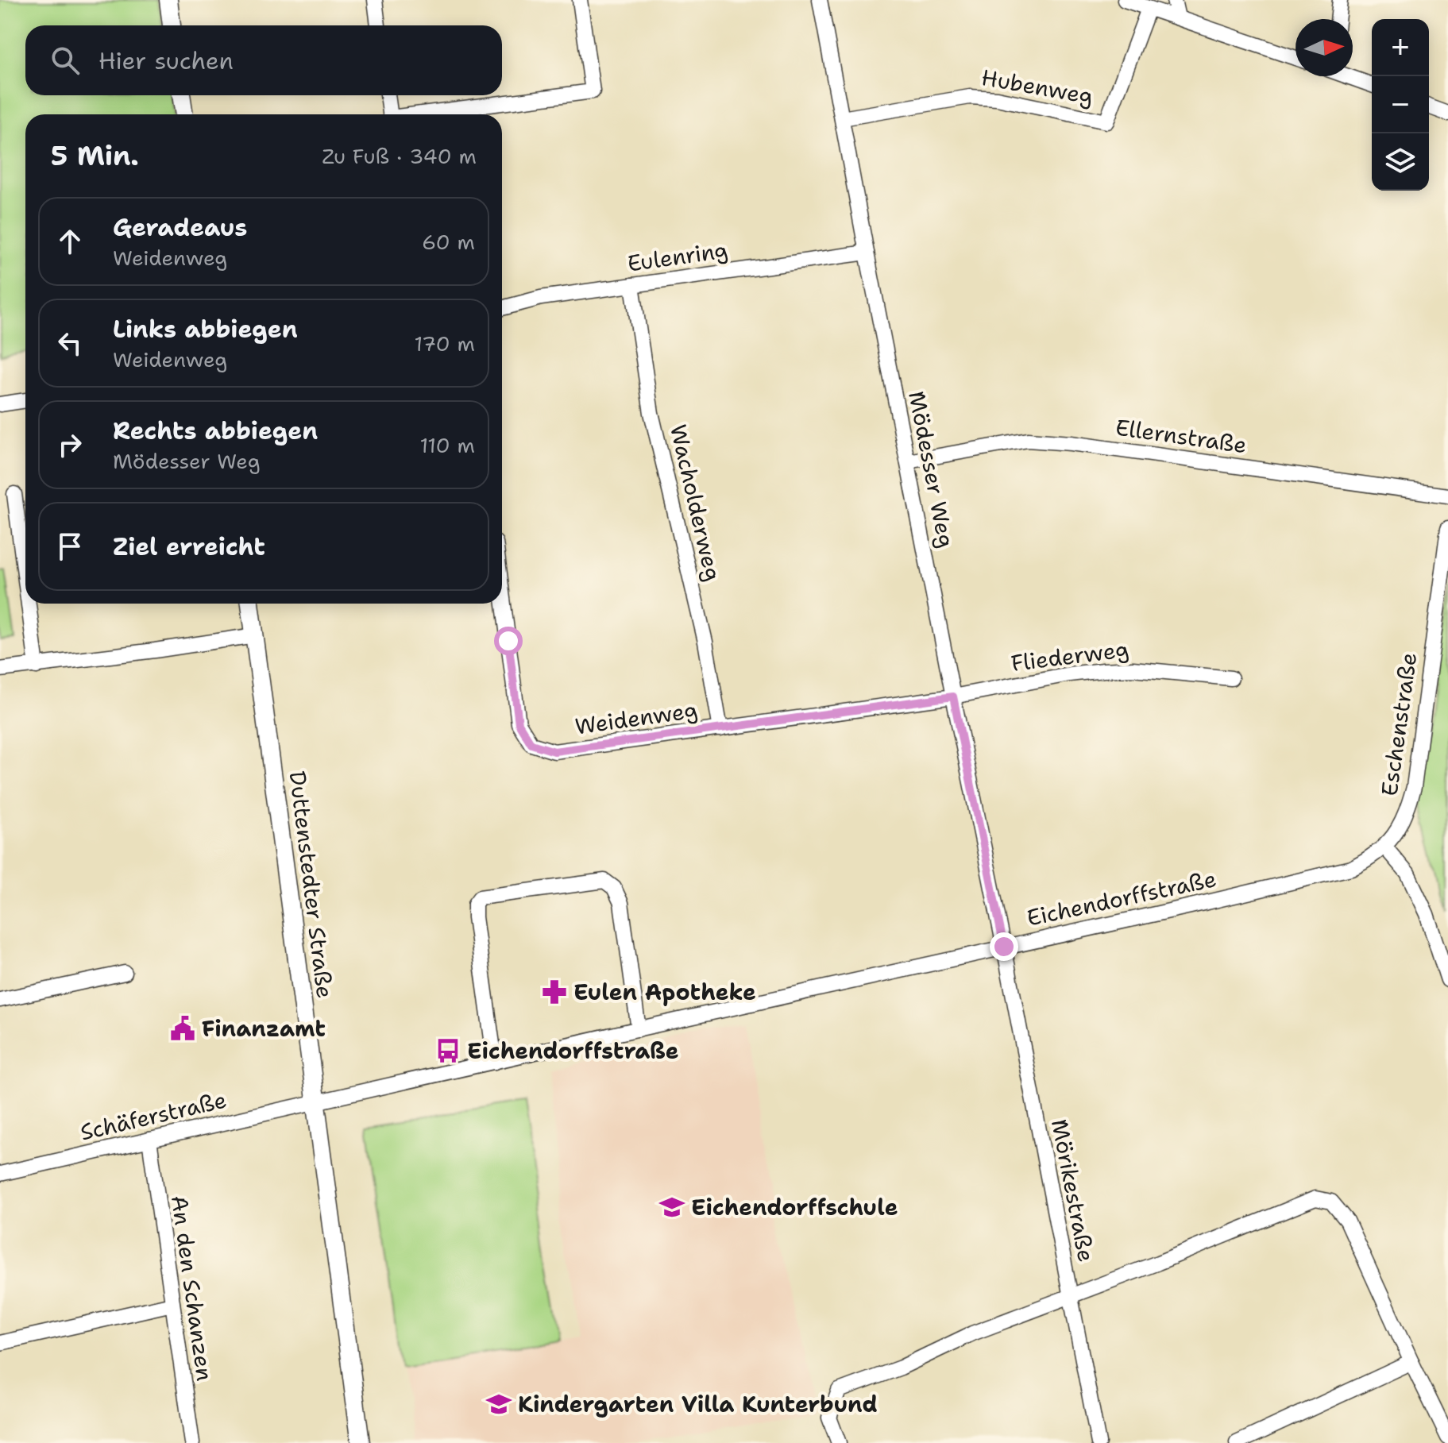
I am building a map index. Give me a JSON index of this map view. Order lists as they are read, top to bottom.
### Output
{
  "streets": {
    "street": [
      "Hubenweg",
      "Eulenring",
      "Ellernstraße",
      "Mödesser Weg",
      "Wacholderweg",
      "Fliederweg",
      "Weidenweg",
      "Eschenstraße",
      "Duttenstedter Straße",
      "Eichendorffstraße",
      "Schäferstraße",
      "Mörikestraße",
      "An den Schanzen"
    ]
  },
  "crossings": [
    ["Hubenweg", "Mödesser Weg"],
    ["Eulenring", "Mödesser Weg"],
    ["Eulenring", "Wacholderweg"],
    ["Ellernstraße", "Mödesser Weg"],
    ["Mödesser Weg", "Fliederweg"],
    ["Mödesser Weg", "Weidenweg"],
    ["Mödesser Weg", "Eichendorffstraße"],
    ["Mödesser Weg", "Mörikestraße"],
    ["Wacholderweg", "Weidenweg"],
    ["Fliederweg", "Weidenweg"],
    ["Eschenstraße", "Eichendorffstraße"],
    ["Duttenstedter Straße", "Eichendorffstraße"],
    ["Duttenstedter Straße", "Schäferstraße"],
    ["Eichendorffstraße", "Schäferstraße"],
    ["Eichendorffstraße", "Mörikestraße"],
    ["Schäferstraße", "An den Schanzen"]
  ],
  "places": {
    "pharmacy": ["Eulen Apotheke"],
    "public building": ["Finanzamt"],
    "bus stop": ["Eichendorffstraße"],
    "school or university": ["Eichendorffschule", "Kindergarten Villa Kunterbund"]
  },
  "north": "right",
  "page": {
    "map_buttons": ["+", "−"],
    "search": "Hier suchen",
    "heading": ["5 Min.", "Zu Fuß · 340 m"],
    "list": [
      ["Geradeaus", "Weidenweg", "60 m"],
      ["Links abbiegen", "Weidenweg", "170 m"],
      ["Rechts abbiegen", "Mödesser Weg", "110 m"],
      "Ziel erreicht"
    ]
  }
}
